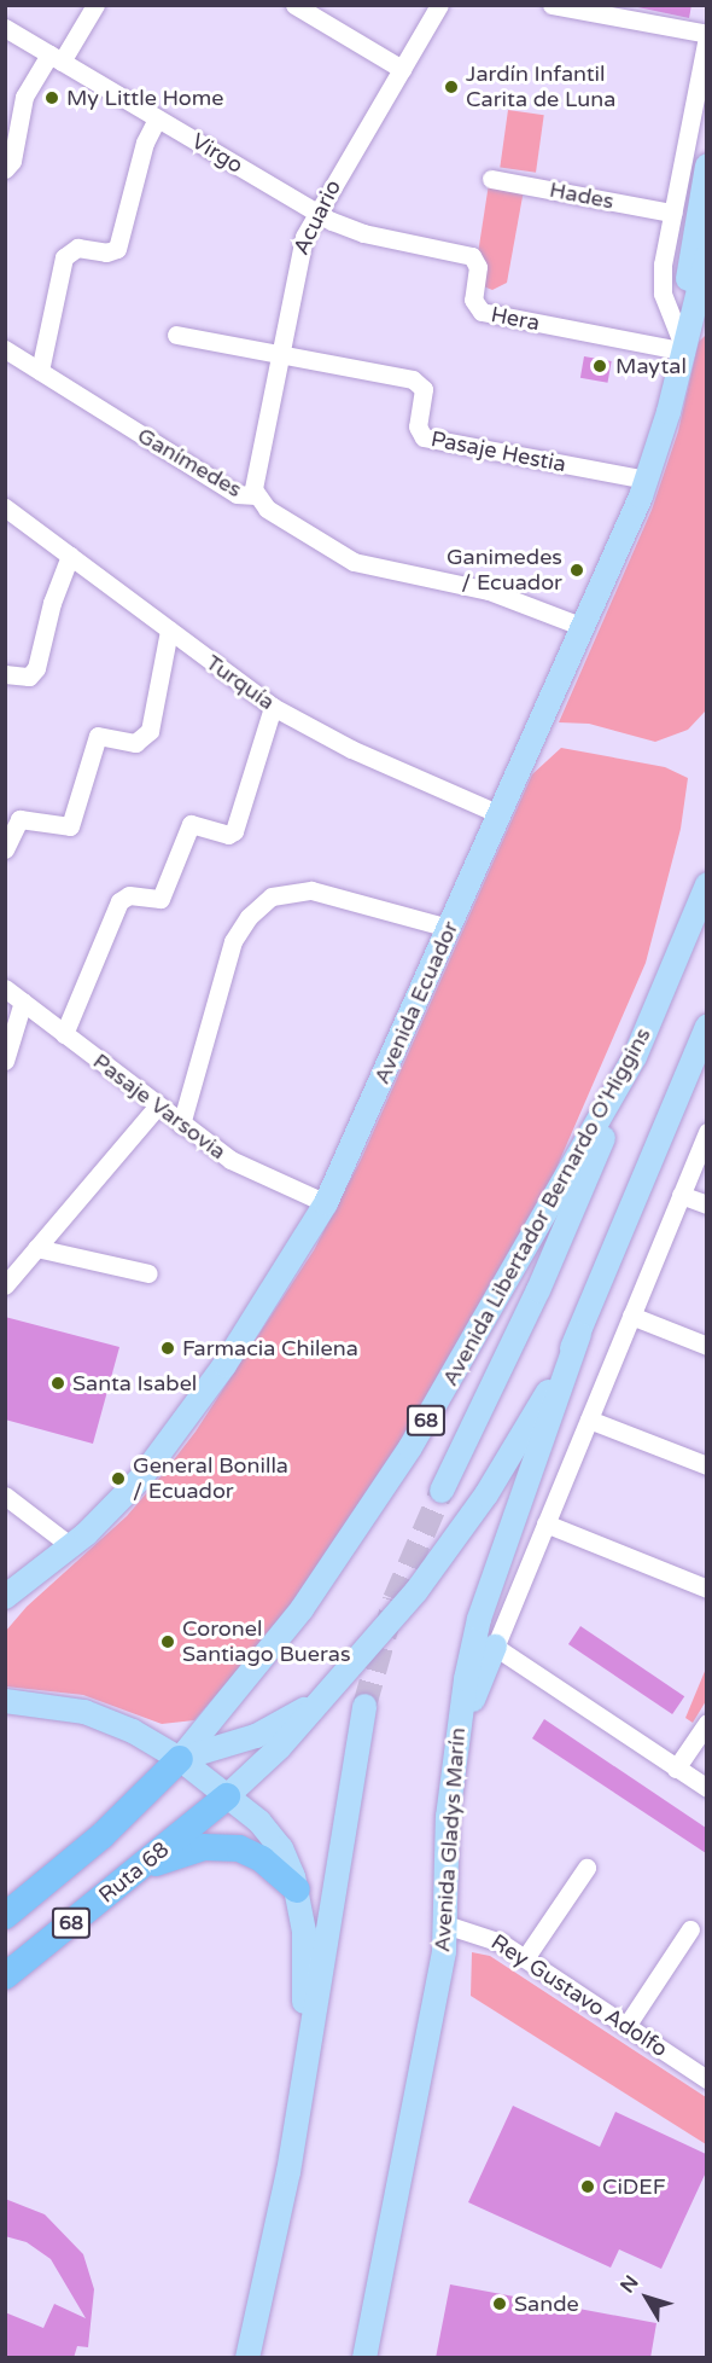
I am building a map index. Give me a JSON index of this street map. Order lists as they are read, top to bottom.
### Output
{
  "streets": {
    "highway": ["68", "Ruta 68"],
    "main road": ["Avenida Ecuador", "Avenida Libertador Bernardo O'Higgins", "Avenida Gladys Marín"],
    "street": [
      "Virgo",
      "Hades",
      "Acuario",
      "Hera",
      "Pasaje Hestia",
      "Ganímedes",
      "Turquía",
      "Pasaje Varsovia",
      "Rey Gustavo Adolfo"
    ]
  },
  "crossings": [
    ["Virgo", "Acuario"],
    ["Virgo", "Hera"],
    ["Acuario", "Hera"],
    ["Acuario", "Pasaje Hestia"],
    ["Acuario", "Ganímedes"],
    ["Hera", "Avenida Ecuador"],
    ["Pasaje Hestia", "Avenida Ecuador"],
    ["Ganímedes", "Avenida Ecuador"],
    ["Turquía", "Avenida Ecuador"],
    ["Avenida Ecuador", "Pasaje Varsovia"],
    ["Avenida Libertador Bernardo O'Higgins", "68"],
    ["68", "Avenida Gladys Marín"],
    ["68", "Ruta 68"],
    ["Avenida Gladys Marín", "Rey Gustavo Adolfo"]
  ],
  "places": [
    "Jardín Infantil Carita de Luna",
    "My Little Home",
    "Maytal",
    "Ganimedes / Ecuador",
    "Farmacia Chilena",
    "Santa Isabel",
    "General Bonilla / Ecuador",
    "Coronel Santiago Bueras",
    "CiDEF",
    "Sande"
  ],
  "north": "top left"
}
